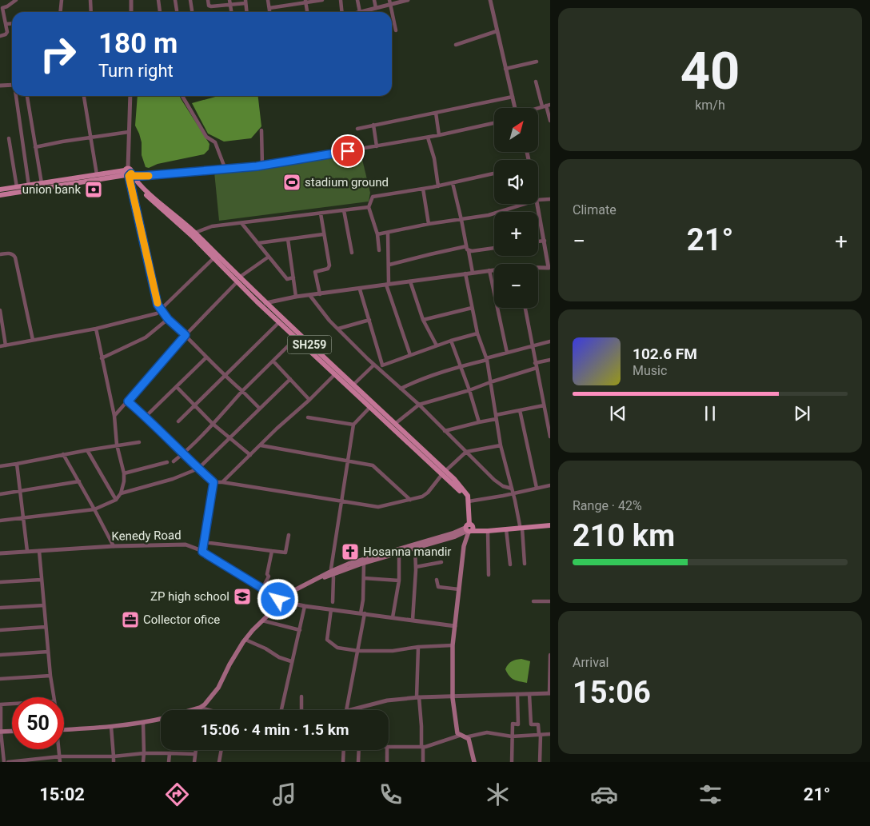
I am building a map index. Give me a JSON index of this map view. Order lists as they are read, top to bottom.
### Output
{
  "streets": {
    "main road": ["SH259"],
    "street": ["Kenedy Road"]
  },
  "places": {
    "sports": ["stadium ground"],
    "bank": ["union bank"],
    "church": ["Hosanna mandir"],
    "school or university": ["ZP high school"],
    "office": ["Collector ofice"]
  },
  "north": "top right",
  "page": {
    "tile": [
      ["40", "km/h"],
      "Climate",
      ["Range · 42%", "210 km"],
      ["Arrival", "15:06"]
    ],
    "turn": ["180 m", "Turn right"],
    "map_buttons": ["+", "−"],
    "heat": ["−", "21°", "+"],
    "song": ["102.6 FM", "Music"],
    "limit": "50",
    "trip": "15:06 · 4 min · 1.5 km",
    "tabs": ["15:02", "21°"]
  }
}
